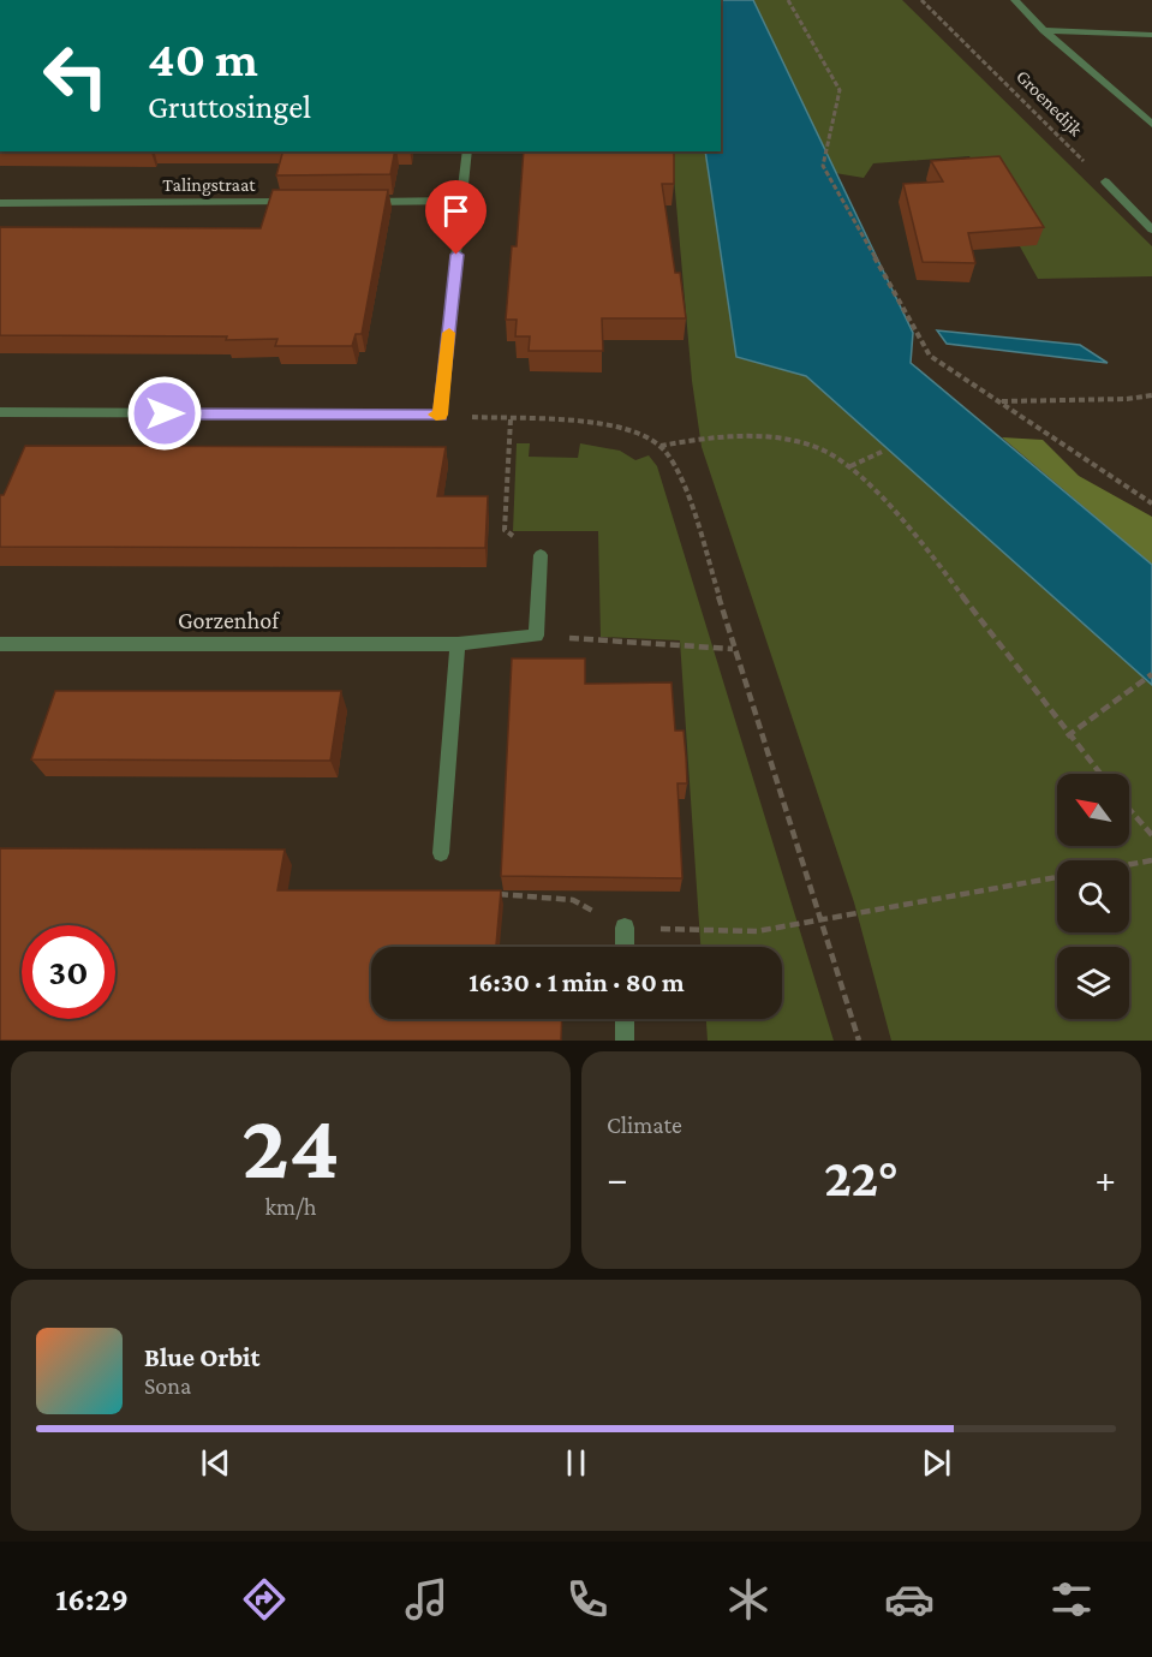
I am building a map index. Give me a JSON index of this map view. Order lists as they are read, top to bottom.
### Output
{
  "streets": {
    "street": ["Talingstraat", "Gorzenhof"],
    "path": ["Groenedijk"]
  },
  "north": "top left",
  "page": {
    "turn": ["40 m", "Gruttosingel"],
    "limit": "30",
    "trip": "16:30 · 1 min · 80 m",
    "tile": [
      ["24", "km/h"],
      "Climate"
    ],
    "heat": ["−", "22°", "+"],
    "song": ["Blue Orbit", "Sona"],
    "tabs": "16:29"
  }
}
